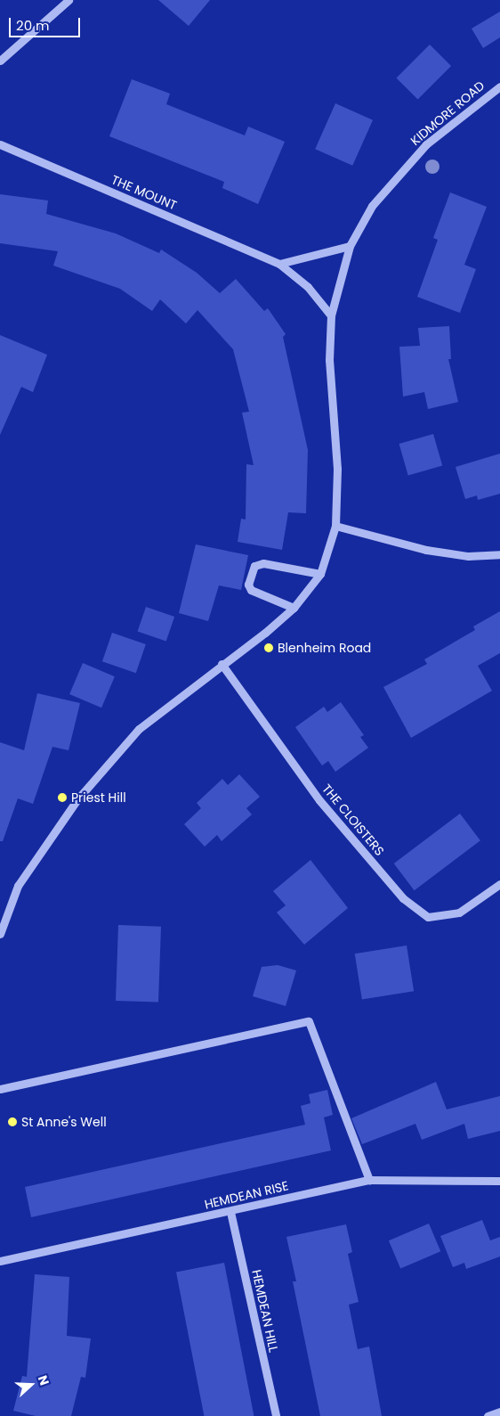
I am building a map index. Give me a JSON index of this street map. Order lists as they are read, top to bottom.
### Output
{
  "streets": {
    "street": [
      "KIDMORE ROAD",
      "THE MOUNT",
      "THE CLOISTERS",
      "HEMDEAN RISE",
      "HEMDEAN HILL"
    ]
  },
  "crossings": [
    ["HEMDEAN RISE", "HEMDEAN HILL"]
  ],
  "places": ["Blenheim Road", "Priest Hill", "St Anne's Well"],
  "scale_bar": "20 m",
  "north": "right"
}
